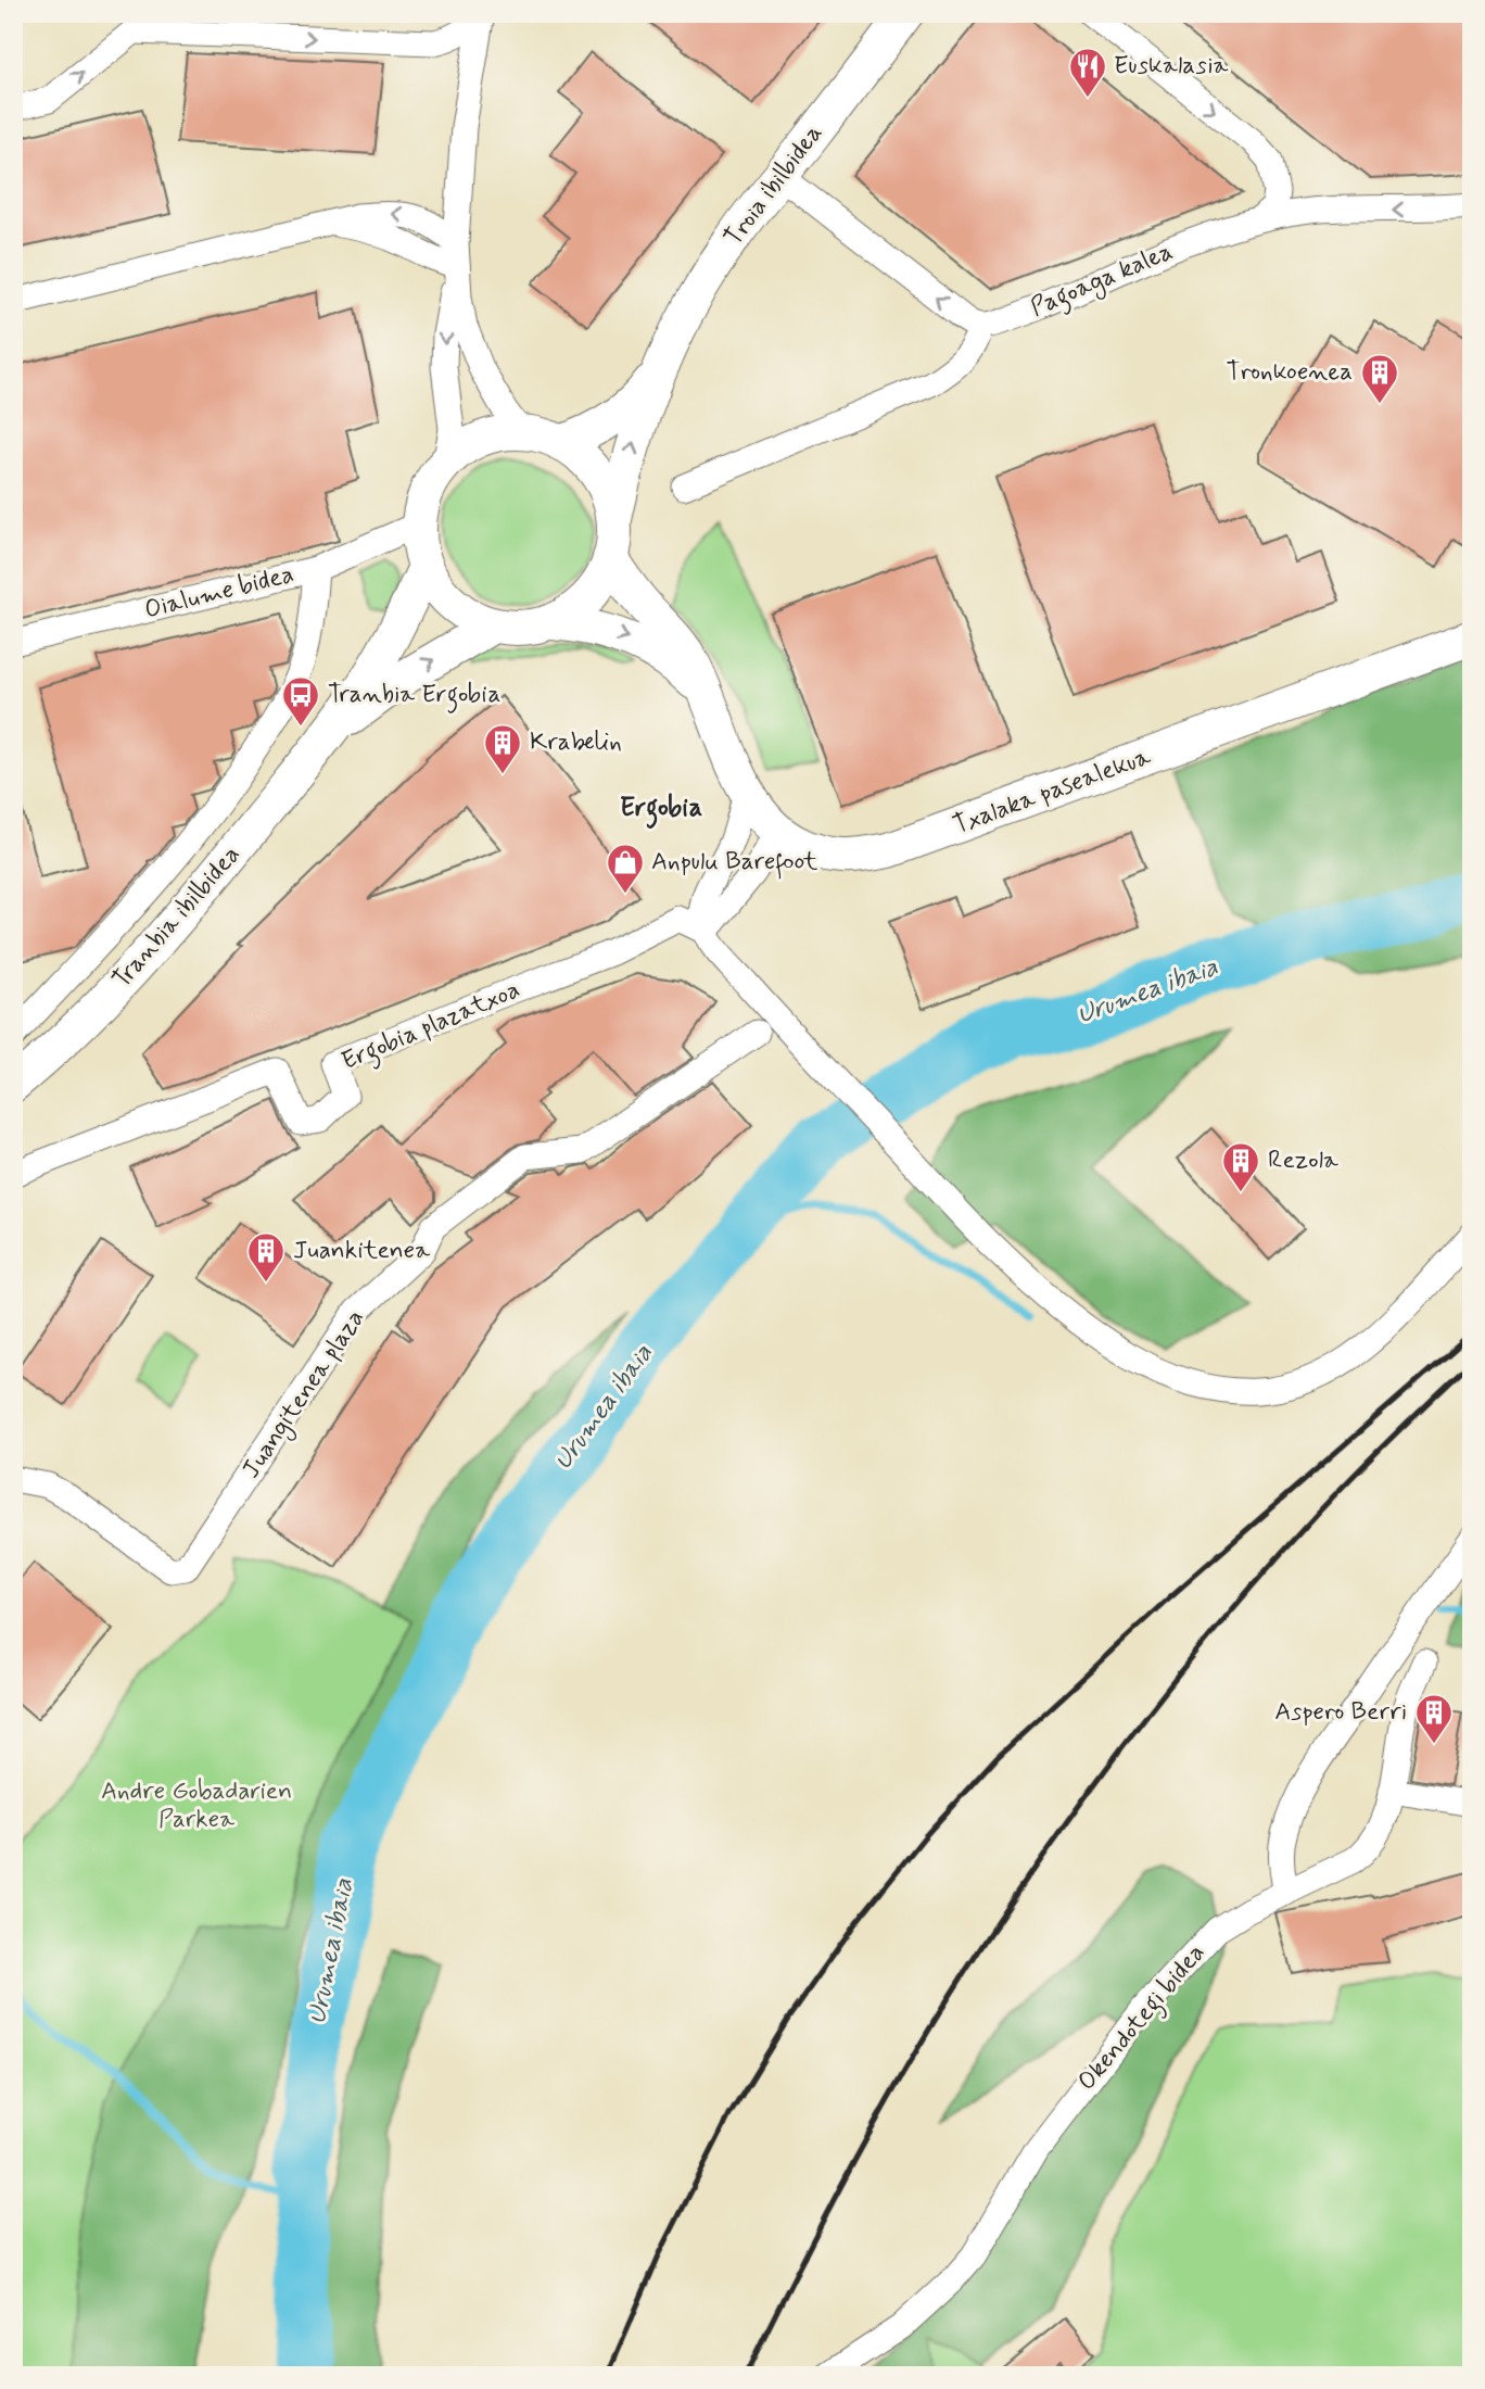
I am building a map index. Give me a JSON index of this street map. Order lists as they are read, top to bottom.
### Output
{
  "streets": {
    "main road": ["Troia ibilbidea", "Txalaka pasealekua", "Tranbia ibilbidea"],
    "street": [
      "Pagoaga kalea",
      "Oialume bidea",
      "Ergobia plazatxoa",
      "Juangitenea plaza",
      "Okendotegi bidea"
    ]
  },
  "crossings": [
    ["Troia ibilbidea", "Oialume bidea"],
    ["Troia ibilbidea", "Txalaka pasealekua"],
    ["Troia ibilbidea", "Tranbia ibilbidea"],
    ["Oialume bidea", "Txalaka pasealekua"],
    ["Oialume bidea", "Tranbia ibilbidea"],
    ["Txalaka pasealekua", "Tranbia ibilbidea"]
  ],
  "one_way": ["Pagoaga kalea"],
  "districts": ["Ergobia"],
  "water": ["Urumea ibaia"],
  "parks": ["Andre Gobadarien Parkea"],
  "places": {
    "restaurant": ["Euskalasia"],
    "building": [
      "Tronkoenea",
      "Krabelin",
      "Rezola",
      "Juankitenea",
      "Aspero Berri"
    ],
    "bus stop": ["Tranbia Ergobia"],
    "shop": ["Anpulu Barefoot"]
  }
}
